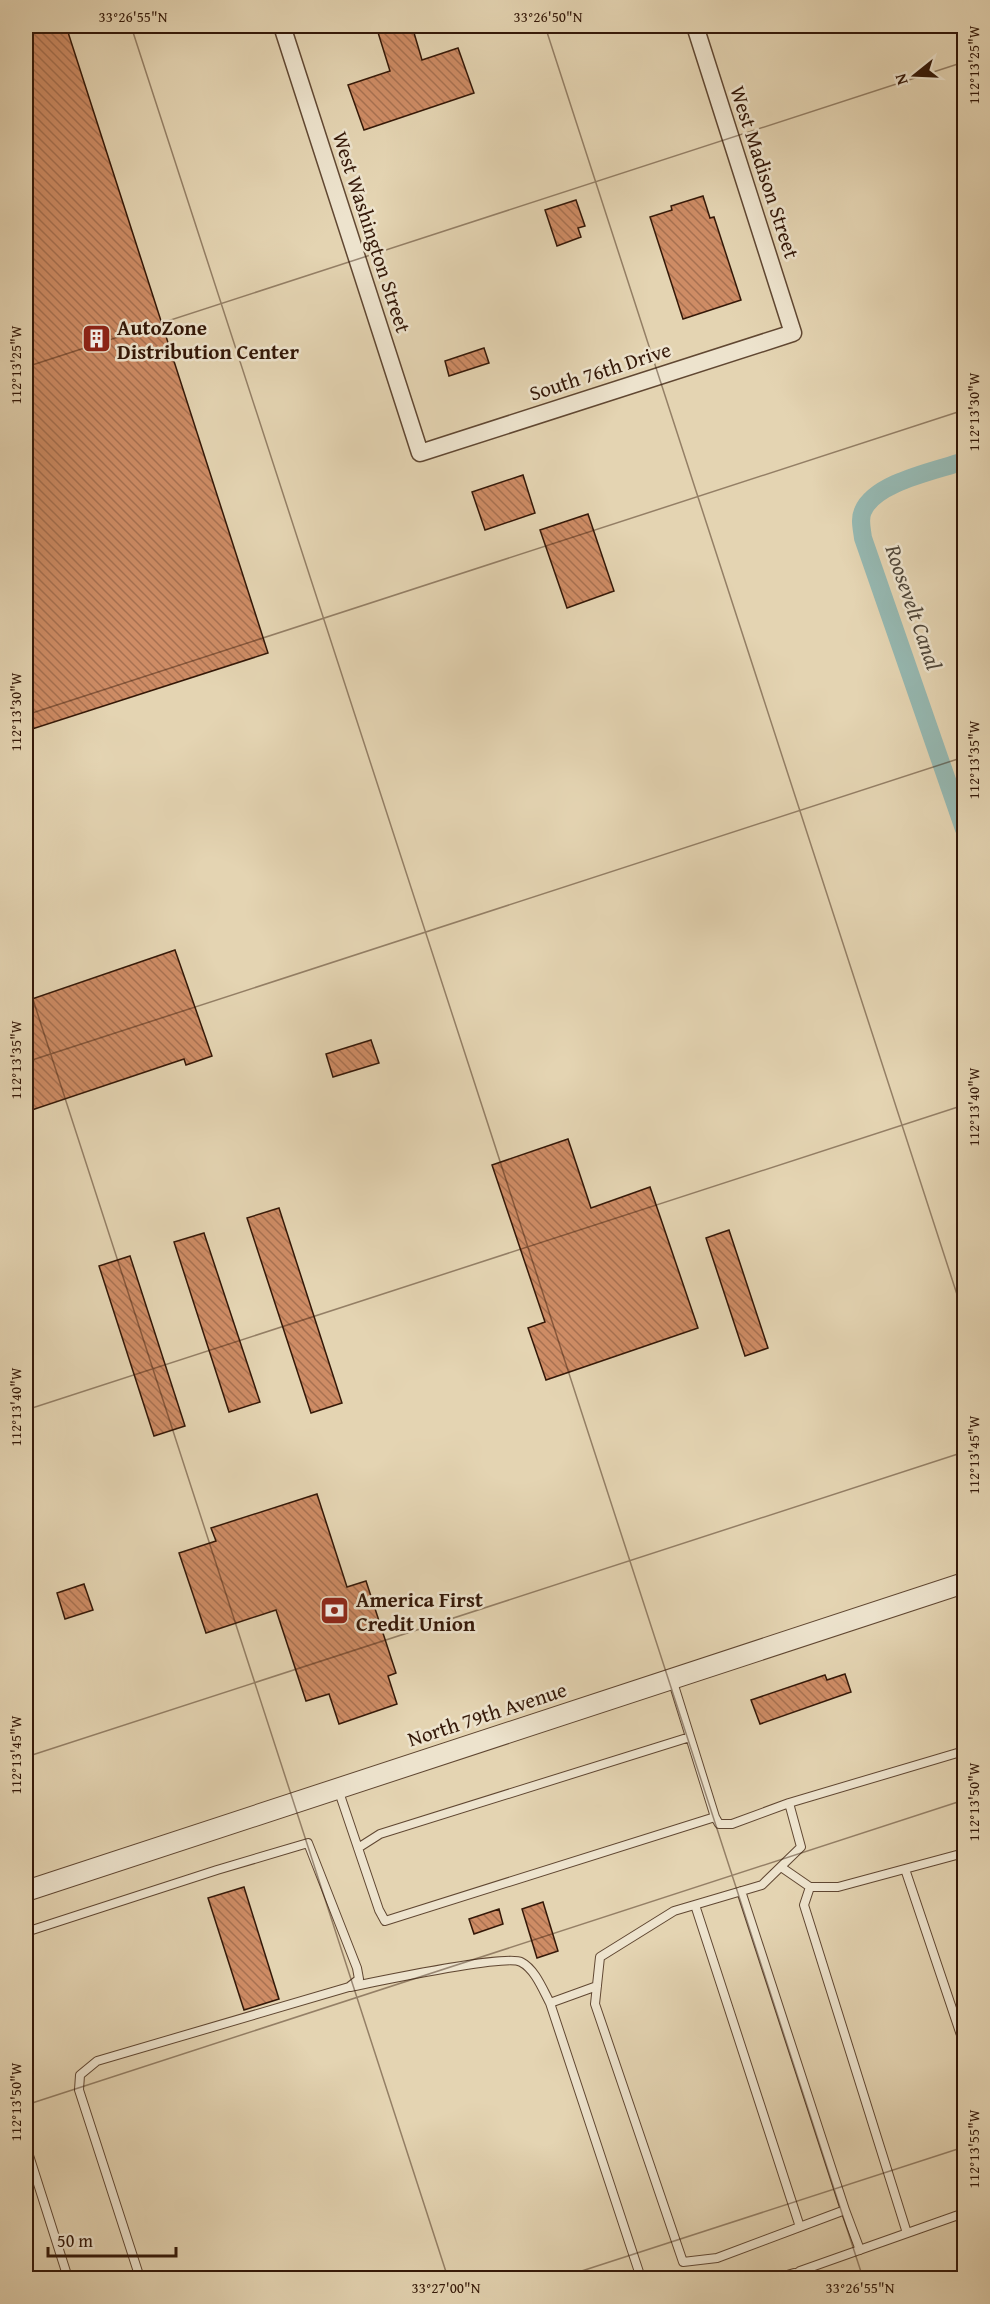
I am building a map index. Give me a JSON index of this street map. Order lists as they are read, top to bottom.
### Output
{
  "streets": {
    "street": [
      "West Madison Street",
      "West Washington Street",
      "South 76th Drive",
      "North 79th Avenue"
    ]
  },
  "crossings": [
    ["West Madison Street", "South 76th Drive"],
    ["West Washington Street", "South 76th Drive"]
  ],
  "water": ["Roosevelt Canal"],
  "places": {
    "building": ["AutoZone Distribution Center"],
    "bank": ["America First Credit Union"]
  },
  "scale_bar": "50 m",
  "north": "left",
  "coordinates": [
    "33°26'55\"N",
    "33°26'50\"N",
    "112°13'25\"W",
    "112°13'30\"W",
    "112°13'35\"W",
    "112°13'40\"W",
    "112°13'45\"W",
    "112°13'50\"W",
    "112°13'55\"W",
    "33°27'00\"N"
  ]
}
